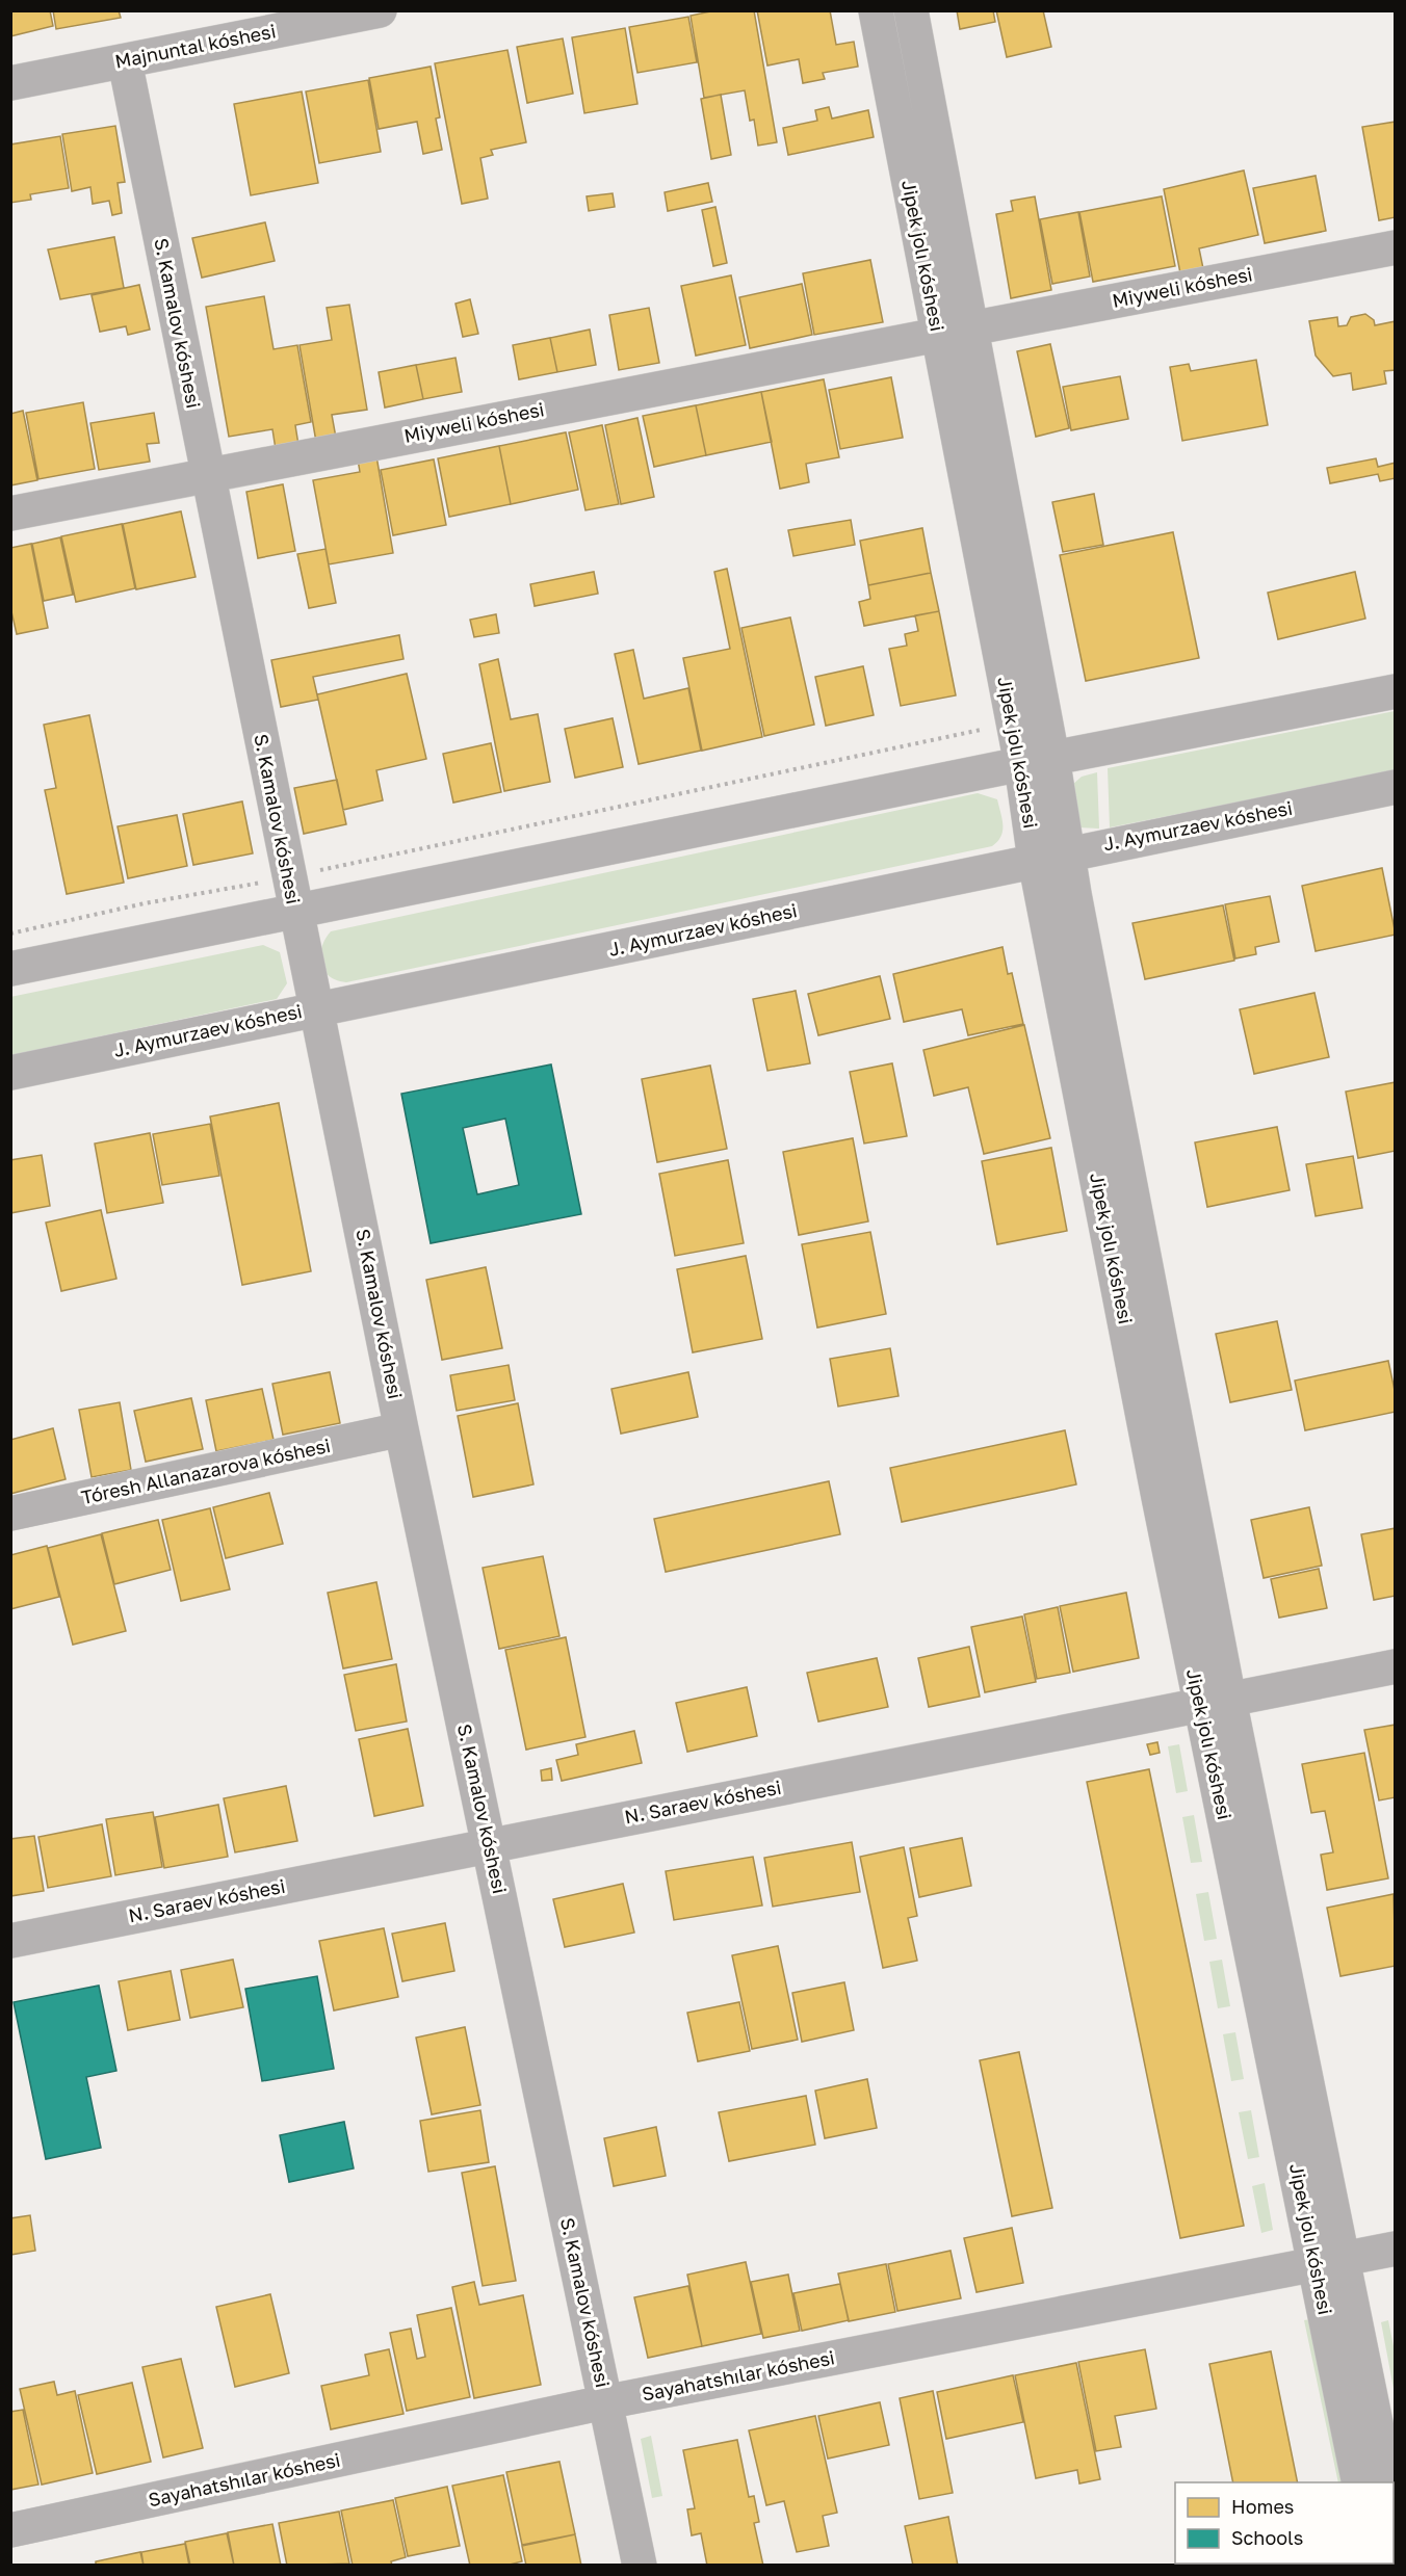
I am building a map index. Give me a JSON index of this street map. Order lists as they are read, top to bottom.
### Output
{
  "streets": {
    "street": [
      "Majnuntal kóshesi",
      "Jipek jolı kóshesi",
      "Miyweli kóshesi",
      "S. Kamalov kóshesi",
      "J. Aymurzaev kóshesi",
      "Tóresh Allanazarova kóshesi",
      "N. Saraev kóshesi",
      "Sayahatshılar kóshesi"
    ]
  },
  "crossings": [
    ["Majnuntal kóshesi", "S. Kamalov kóshesi"],
    ["Jipek jolı kóshesi", "Miyweli kóshesi"],
    ["Jipek jolı kóshesi", "J. Aymurzaev kóshesi"],
    ["Jipek jolı kóshesi", "N. Saraev kóshesi"],
    ["Jipek jolı kóshesi", "Sayahatshılar kóshesi"],
    ["Miyweli kóshesi", "S. Kamalov kóshesi"],
    ["S. Kamalov kóshesi", "J. Aymurzaev kóshesi"],
    ["S. Kamalov kóshesi", "Tóresh Allanazarova kóshesi"],
    ["S. Kamalov kóshesi", "N. Saraev kóshesi"],
    ["S. Kamalov kóshesi", "Sayahatshılar kóshesi"]
  ],
  "legend": ["Homes", "Schools"]
}
